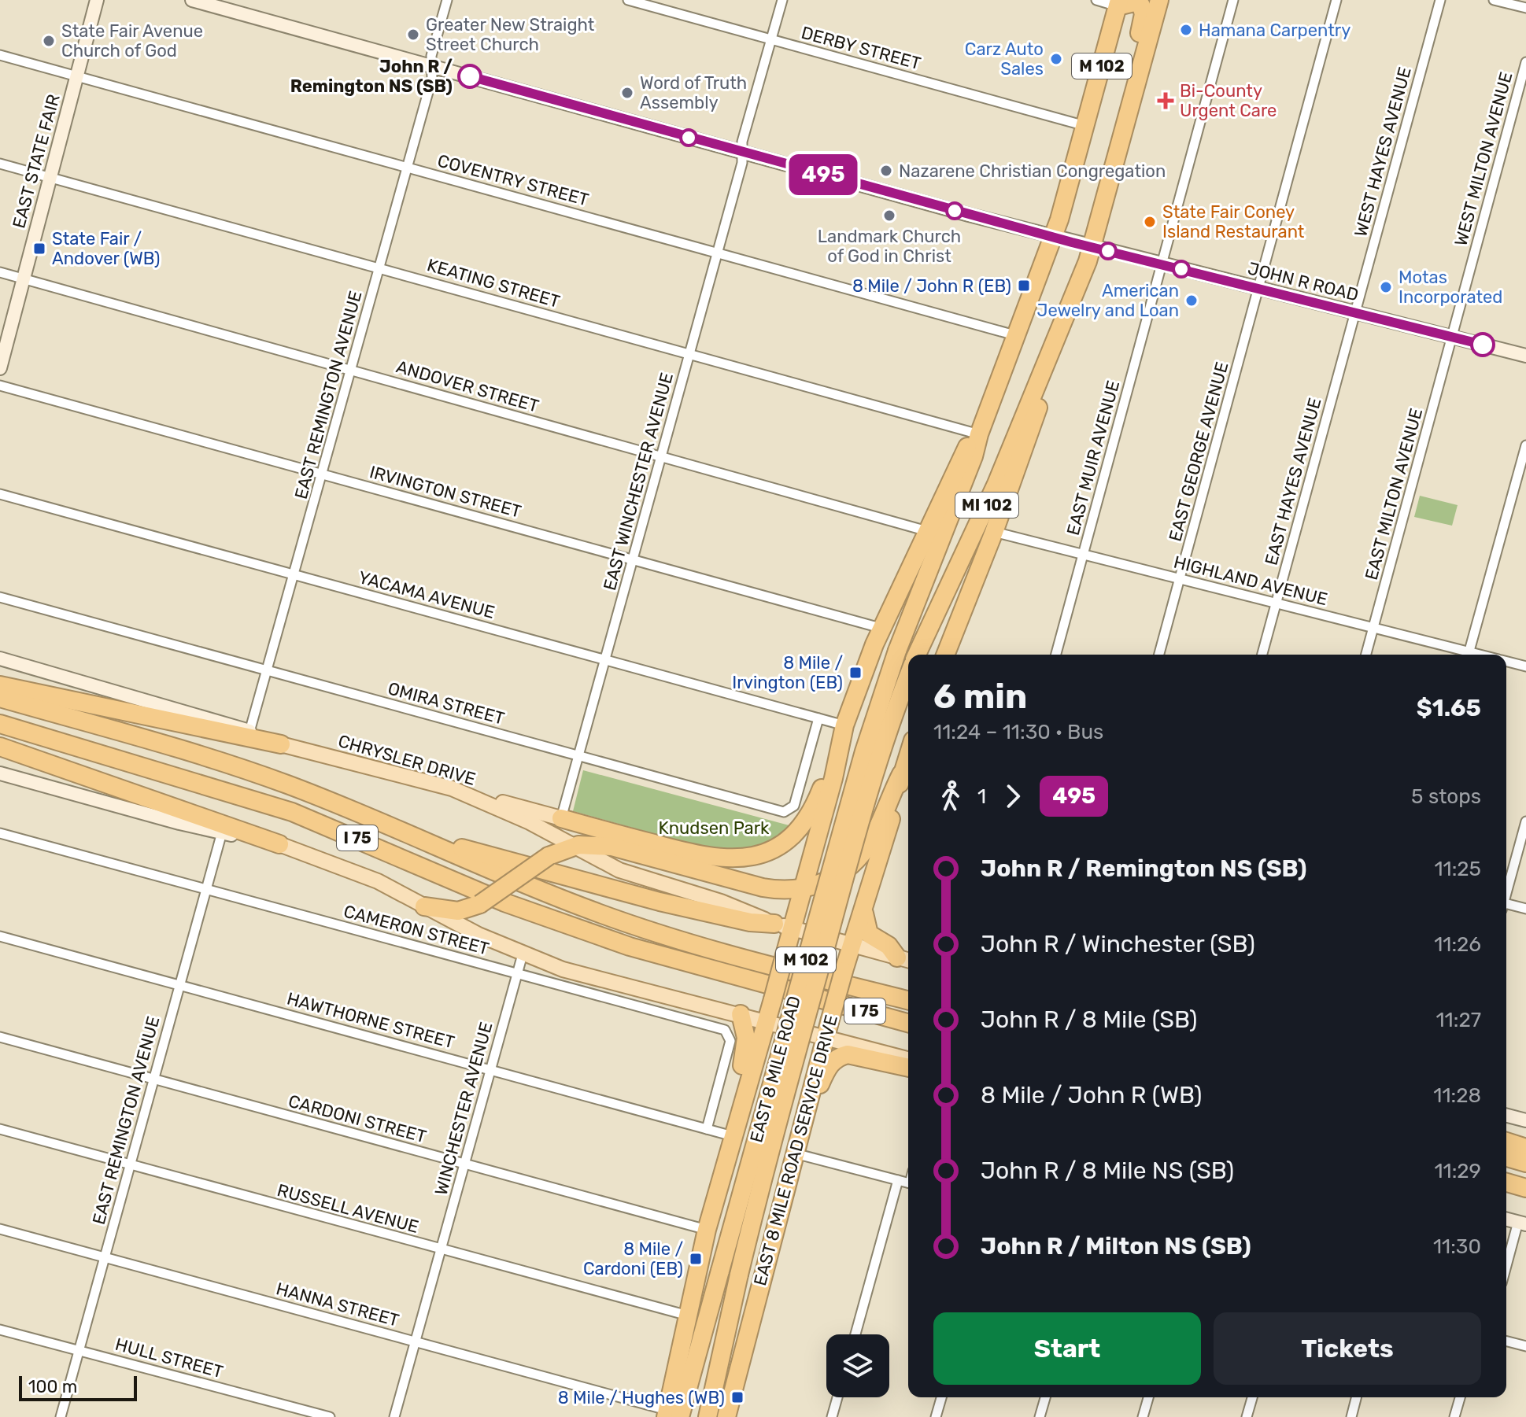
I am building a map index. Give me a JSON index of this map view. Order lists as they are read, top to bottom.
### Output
{
  "streets": {
    "highway": [
      "M 102",
      "MI 102",
      "I 75",
      "EAST 8 MILE ROAD",
      "EAST 8 MILE ROAD SERVICE DRIVE"
    ],
    "main road": ["EAST STATE FAIR", "JOHN R ROAD", "CHRYSLER DRIVE"],
    "street": [
      "DERBY STREET",
      "WEST HAYES AVENUE",
      "WEST MILTON AVENUE",
      "COVENTRY STREET",
      "KEATING STREET",
      "ANDOVER STREET",
      "EAST REMINGTON AVENUE",
      "EAST GEORGE AVENUE",
      "EAST MUIR AVENUE",
      "EAST WINCHESTER AVENUE",
      "EAST HAYES AVENUE",
      "IRVINGTON STREET",
      "EAST MILTON AVENUE",
      "HIGHLAND AVENUE",
      "YACAMA AVENUE",
      "OMIRA STREET",
      "CAMERON STREET",
      "HAWTHORNE STREET",
      "WINCHESTER AVENUE",
      "CARDONI STREET",
      "RUSSELL AVENUE",
      "HANNA STREET",
      "HULL STREET"
    ]
  },
  "crossings": [
    ["DERBY STREET", "M 102"],
    ["DERBY STREET", "EAST WINCHESTER AVENUE"],
    ["M 102", "COVENTRY STREET"],
    ["M 102", "JOHN R ROAD"],
    ["M 102", "KEATING STREET"],
    ["M 102", "MI 102"],
    ["M 102", "EAST 8 MILE ROAD"],
    ["WEST HAYES AVENUE", "JOHN R ROAD"],
    ["WEST HAYES AVENUE", "EAST HAYES AVENUE"],
    ["WEST MILTON AVENUE", "JOHN R ROAD"],
    ["WEST MILTON AVENUE", "EAST MILTON AVENUE"],
    ["EAST STATE FAIR", "COVENTRY STREET"],
    ["EAST STATE FAIR", "KEATING STREET"],
    ["EAST STATE FAIR", "ANDOVER STREET"],
    ["COVENTRY STREET", "EAST REMINGTON AVENUE"],
    ["COVENTRY STREET", "EAST WINCHESTER AVENUE"],
    ["JOHN R ROAD", "EAST REMINGTON AVENUE"],
    ["JOHN R ROAD", "EAST GEORGE AVENUE"],
    ["JOHN R ROAD", "EAST MUIR AVENUE"],
    ["JOHN R ROAD", "EAST WINCHESTER AVENUE"],
    ["JOHN R ROAD", "EAST HAYES AVENUE"],
    ["JOHN R ROAD", "EAST MILTON AVENUE"],
    ["JOHN R ROAD", "EAST 8 MILE ROAD"],
    ["KEATING STREET", "EAST REMINGTON AVENUE"],
    ["KEATING STREET", "EAST WINCHESTER AVENUE"],
    ["KEATING STREET", "MI 102"],
    ["ANDOVER STREET", "EAST REMINGTON AVENUE"],
    ["ANDOVER STREET", "EAST WINCHESTER AVENUE"],
    ["EAST REMINGTON AVENUE", "IRVINGTON STREET"],
    ["EAST REMINGTON AVENUE", "YACAMA AVENUE"],
    ["EAST REMINGTON AVENUE", "OMIRA STREET"],
    ["EAST REMINGTON AVENUE", "CHRYSLER DRIVE"],
    ["EAST REMINGTON AVENUE", "CAMERON STREET"],
    ["EAST REMINGTON AVENUE", "HAWTHORNE STREET"],
    ["EAST REMINGTON AVENUE", "CARDONI STREET"],
    ["EAST REMINGTON AVENUE", "RUSSELL AVENUE"],
    ["EAST REMINGTON AVENUE", "HANNA STREET"],
    ["EAST REMINGTON AVENUE", "HULL STREET"],
    ["EAST GEORGE AVENUE", "HIGHLAND AVENUE"],
    ["EAST MUIR AVENUE", "HIGHLAND AVENUE"],
    ["EAST WINCHESTER AVENUE", "IRVINGTON STREET"],
    ["EAST WINCHESTER AVENUE", "YACAMA AVENUE"],
    ["EAST WINCHESTER AVENUE", "OMIRA STREET"],
    ["EAST HAYES AVENUE", "HIGHLAND AVENUE"],
    ["EAST MILTON AVENUE", "HIGHLAND AVENUE"],
    ["MI 102", "EAST 8 MILE ROAD"],
    ["YACAMA AVENUE", "OMIRA STREET"],
    ["CHRYSLER DRIVE", "EAST 8 MILE ROAD"],
    ["CHRYSLER DRIVE", "EAST 8 MILE ROAD SERVICE DRIVE"],
    ["I 75", "EAST 8 MILE ROAD SERVICE DRIVE"],
    ["CAMERON STREET", "HAWTHORNE STREET"],
    ["CAMERON STREET", "WINCHESTER AVENUE"],
    ["HAWTHORNE STREET", "EAST 8 MILE ROAD"],
    ["HAWTHORNE STREET", "WINCHESTER AVENUE"],
    ["EAST 8 MILE ROAD", "CARDONI STREET"],
    ["EAST 8 MILE ROAD", "RUSSELL AVENUE"],
    ["EAST 8 MILE ROAD", "HANNA STREET"],
    ["WINCHESTER AVENUE", "CARDONI STREET"],
    ["WINCHESTER AVENUE", "RUSSELL AVENUE"],
    ["WINCHESTER AVENUE", "HANNA STREET"]
  ],
  "parks": ["Knudsen Park"],
  "places": {
    "other": [
      "Hamana Carpentry",
      "Greater New Straight Street Church",
      "State Fair Avenue Church of God",
      "Carz Auto Sales",
      "John R / Remington NS (SB)",
      "Word of Truth Assembly",
      "Nazarene Christian Congregation",
      "Landmark Church of God in Christ",
      "State Fair Coney Island Restaurant",
      "Motas Incorporated",
      "American Jewelry and Loan"
    ],
    "health": ["Bi-County Urgent Care"],
    "transit": [
      "State Fair / Andover (WB)",
      "8 Mile / John R (EB)",
      "8 Mile / Irvington (EB)",
      "8 Mile / Cardoni (EB)",
      "8 Mile / Hughes (WB)"
    ]
  },
  "lines": ["bus line 495"],
  "scale_bar": "100 m",
  "page": {
    "on_map": "495",
    "heading": ["6 min", "11:24 – 11:30 · Bus", "$1.65"],
    "legs": ["1", "495", "5 stops"],
    "list": [
      {
        "name": "John R / Remington NS (SB)",
        "value": "11:25"
      },
      {
        "name": "John R / Winchester (SB)",
        "value": "11:26"
      },
      {
        "name": "John R / 8 Mile (SB)",
        "value": "11:27"
      },
      {
        "name": "8 Mile / John R (WB)",
        "value": "11:28"
      },
      {
        "name": "John R / 8 Mile NS (SB)",
        "value": "11:29"
      },
      {
        "name": "John R / Milton NS (SB)",
        "value": "11:30"
      }
    ],
    "buttons": ["Start", "Tickets"],
    "scale": "100 m"
  }
}
